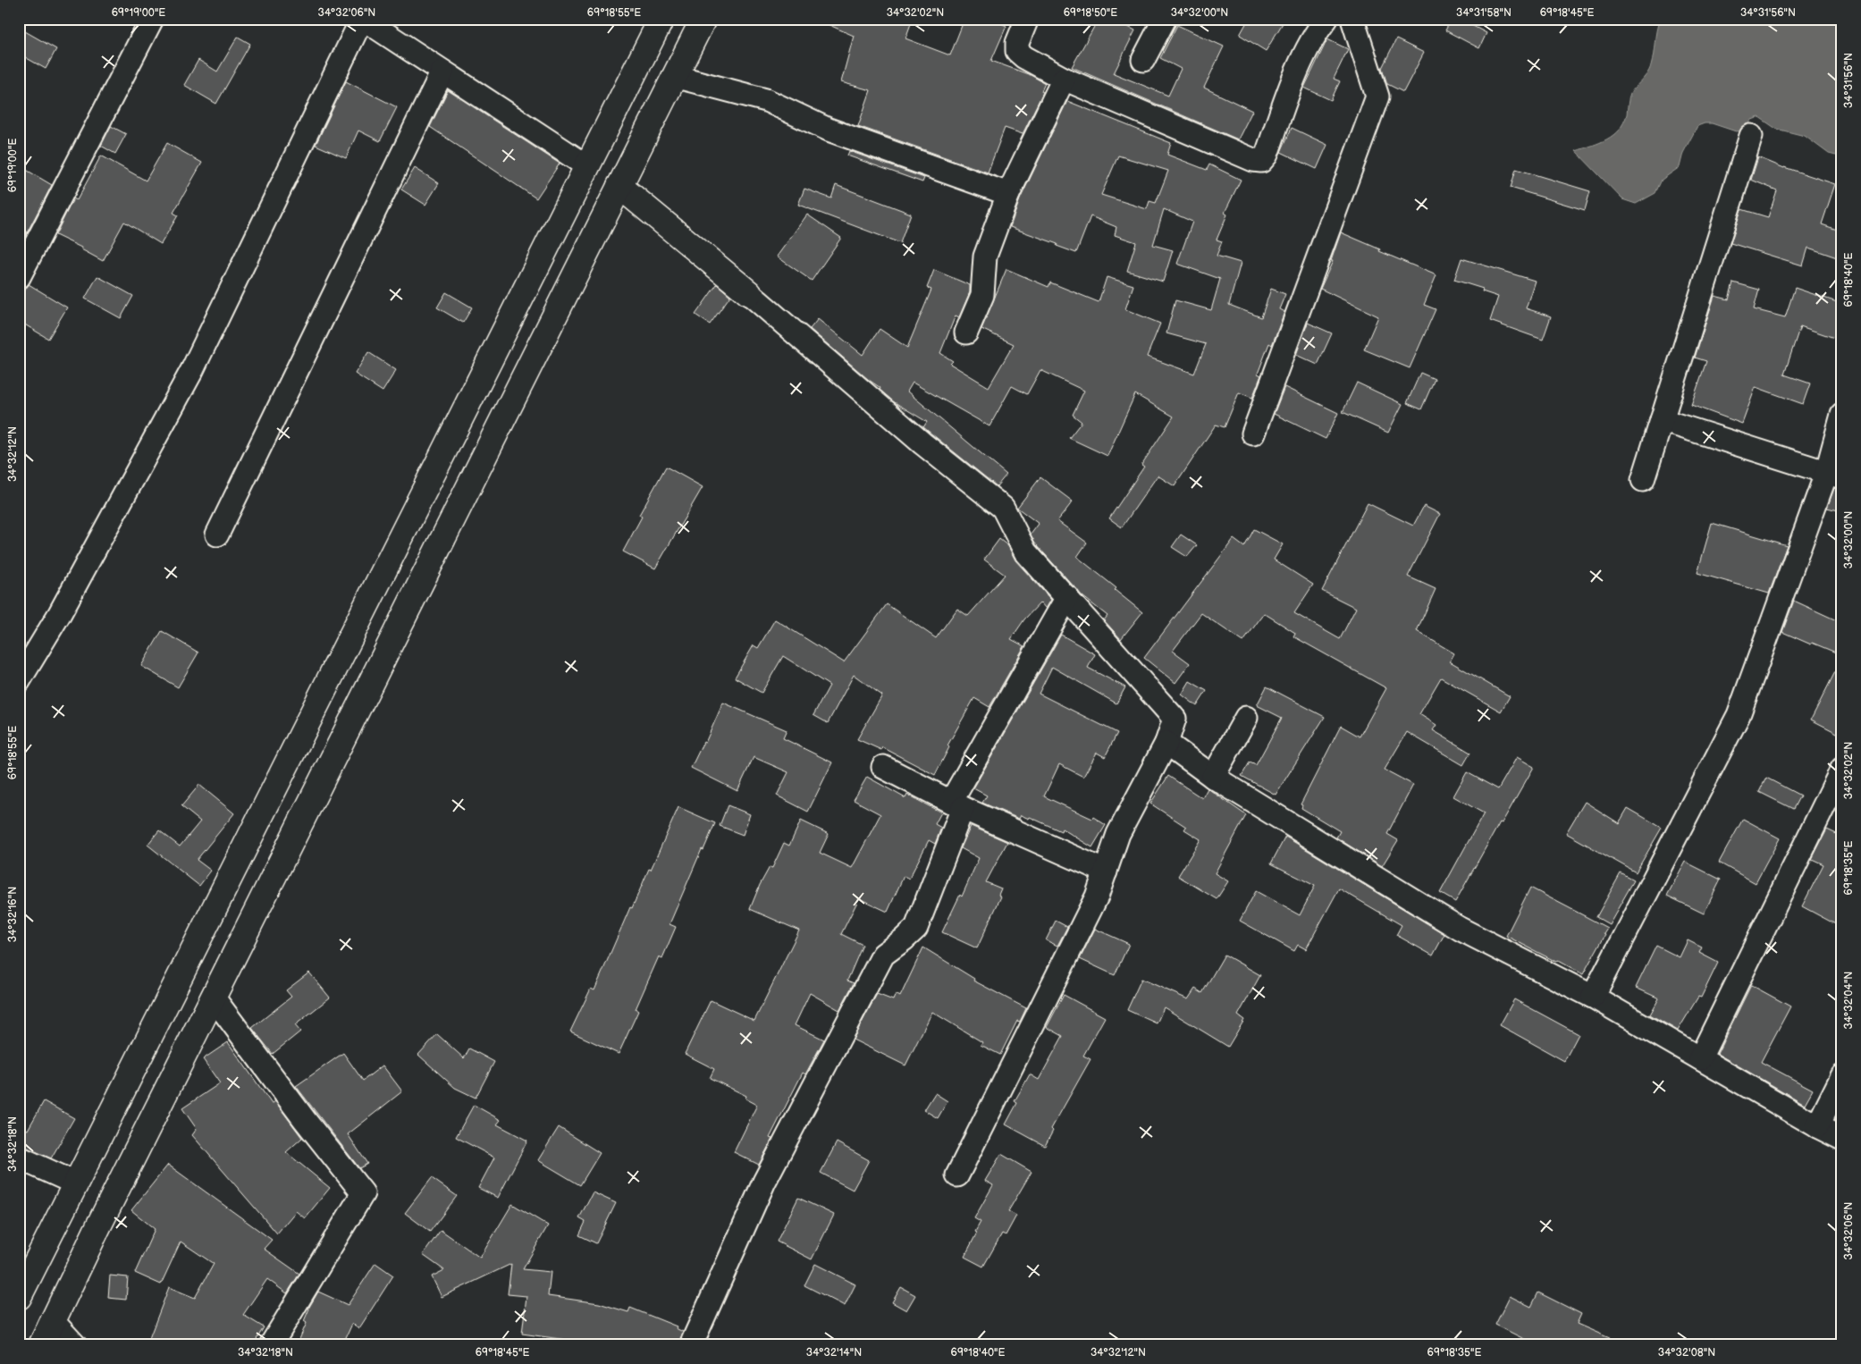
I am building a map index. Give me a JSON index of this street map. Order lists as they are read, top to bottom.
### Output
{
  "coordinates": [
    "69°19'00\"E",
    "34°32'06\"N",
    "69°18'55\"E",
    "34°32'02\"N",
    "69°18'50\"E",
    "34°32'00\"N",
    "34°31'58\"N",
    "69°18'45\"E",
    "34°31'56\"N",
    "69°18'40\"E",
    "34°32'12\"N",
    "69°18'35\"E",
    "34°32'16\"N",
    "34°32'04\"N",
    "34°32'18\"N",
    "34°32'14\"N",
    "34°32'08\"N"
  ]
}
